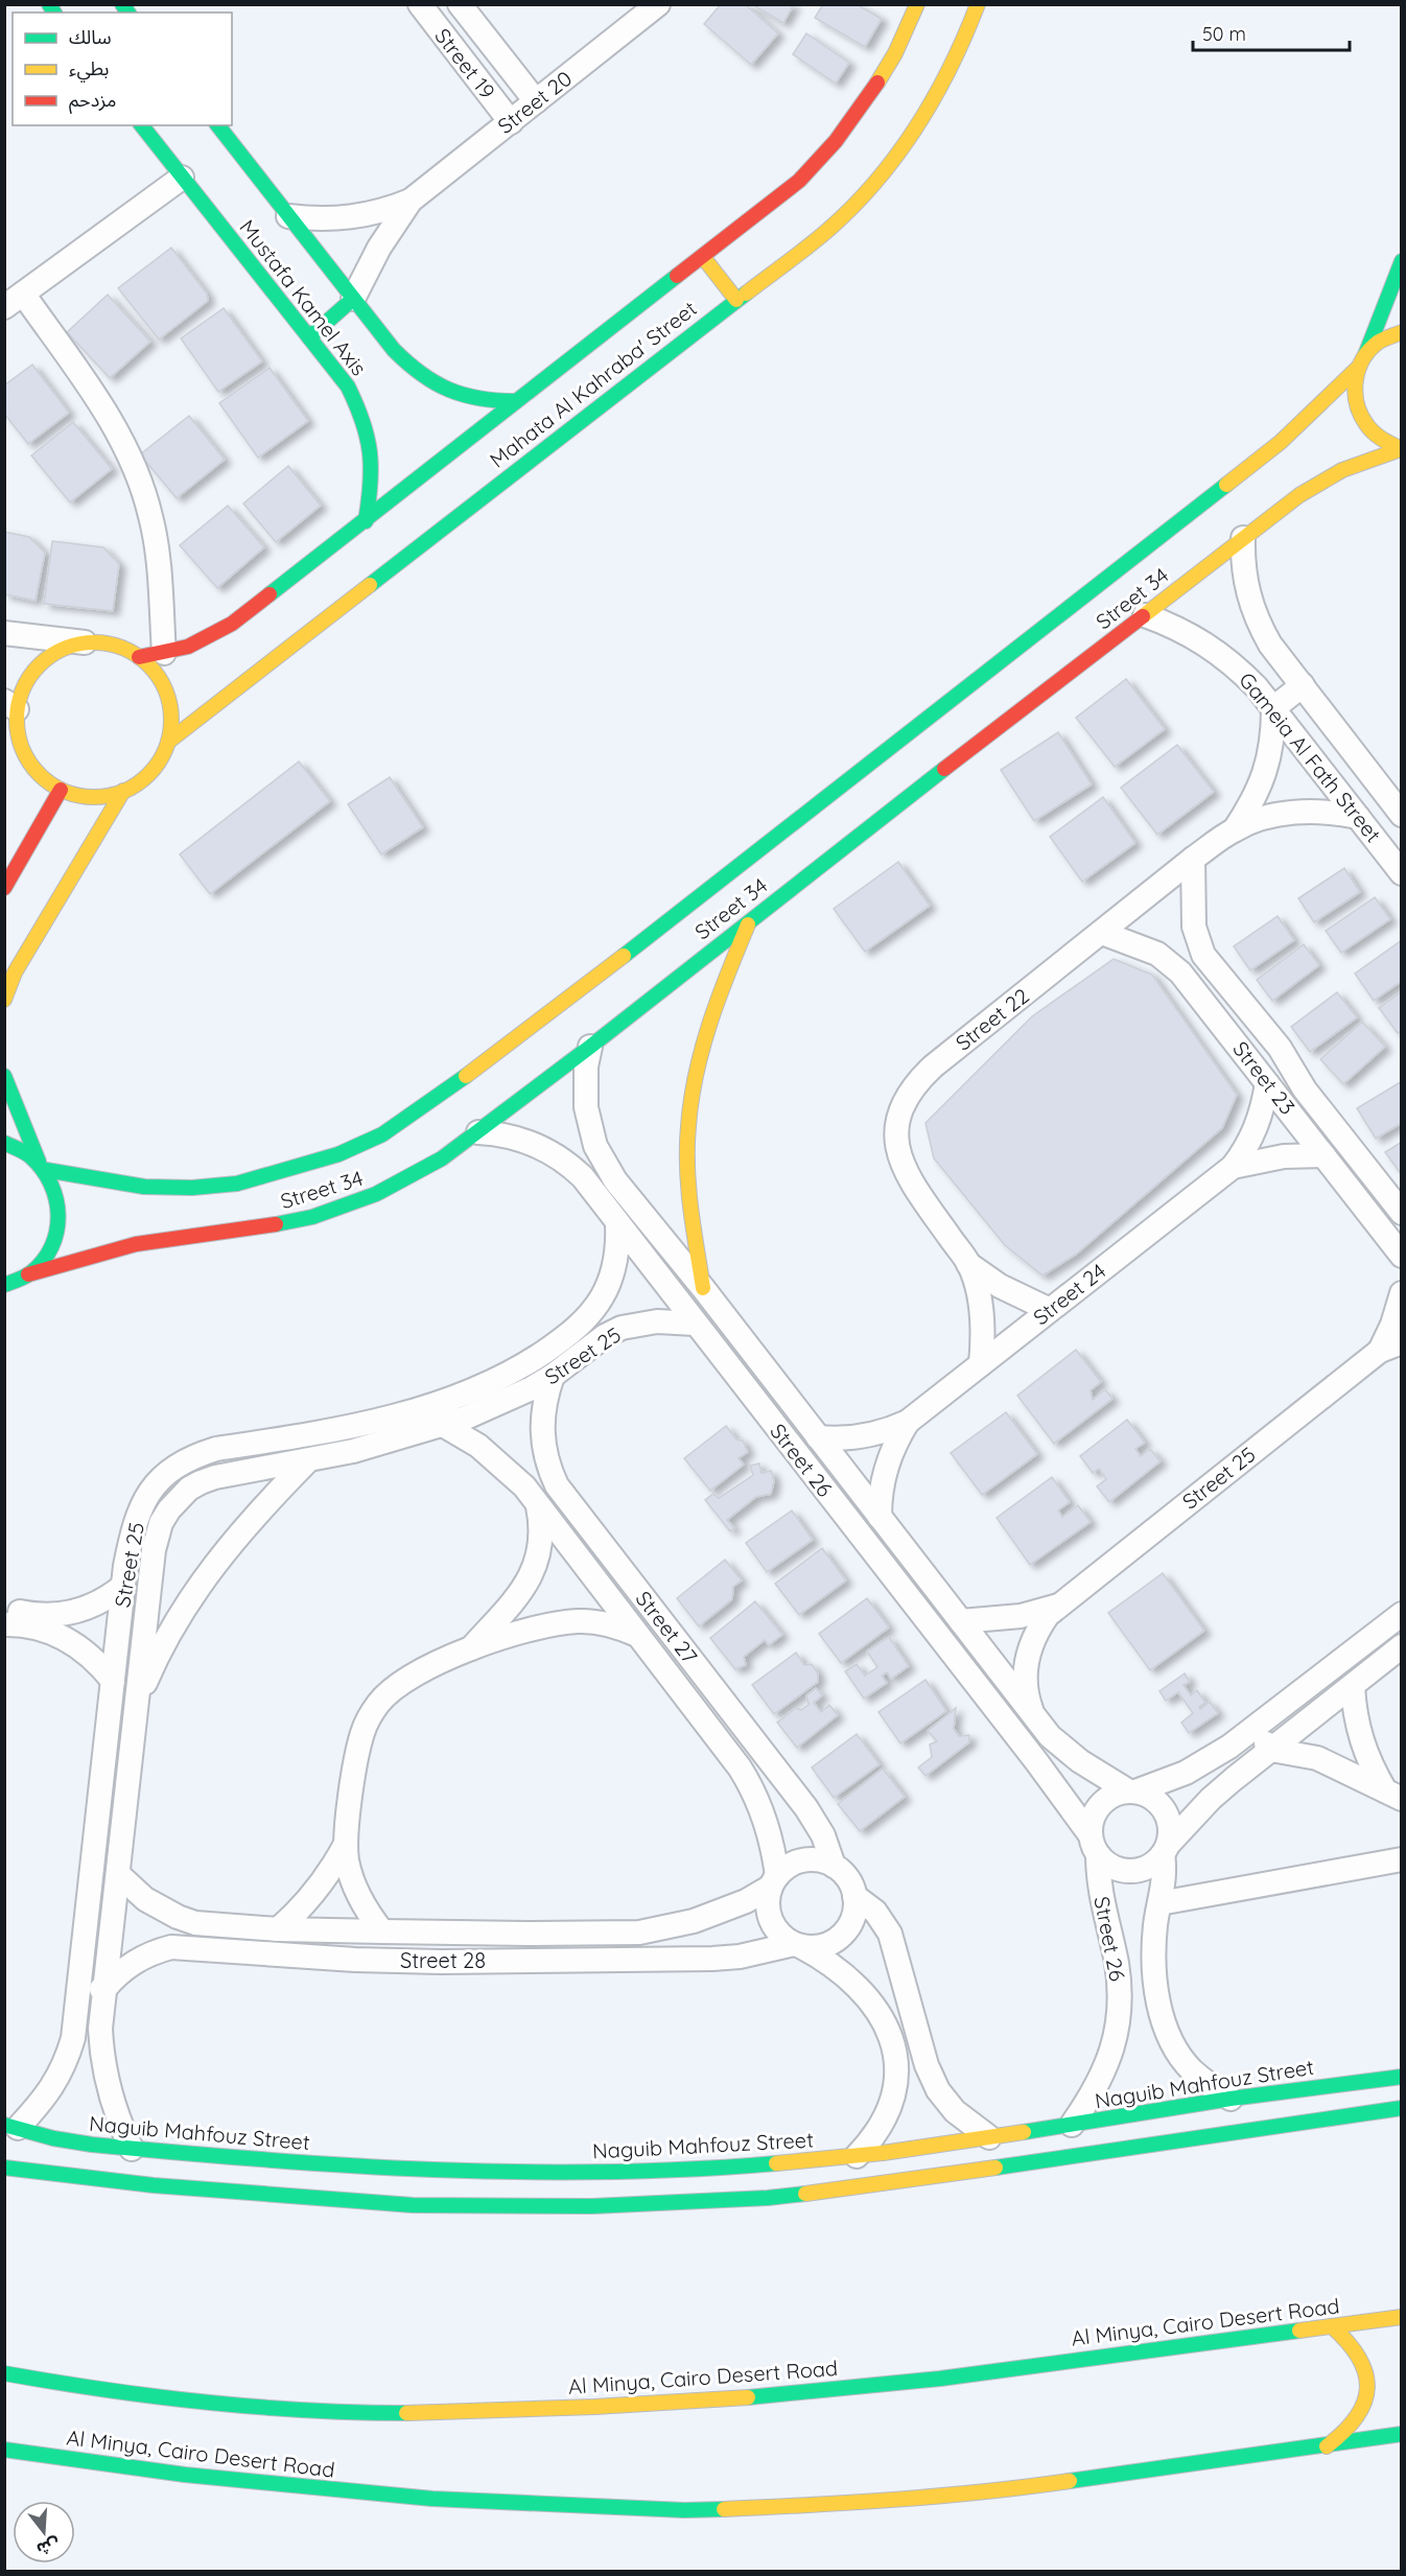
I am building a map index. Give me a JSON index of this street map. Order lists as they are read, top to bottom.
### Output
{
  "streets": {
    "main road": [
      "Mustafa Kamel Axis",
      "Mahata Al Kahraba' Street",
      "Street 34",
      "Naguib Mahfouz Street",
      "Al Minya, Cairo Desert Road"
    ],
    "street": [
      "Street 19",
      "Street 20",
      "Gameia Al Fath Street",
      "Street 22",
      "Street 23",
      "Street 24",
      "Street 25",
      "Street 26",
      "Street 27",
      "Street 28"
    ]
  },
  "crossings": [
    ["Street 19", "Street 20"],
    ["Street 20", "Mustafa Kamel Axis"],
    ["Mustafa Kamel Axis", "Mahata Al Kahraba' Street"],
    ["Street 34", "Gameia Al Fath Street"],
    ["Street 34", "Street 26"],
    ["Gameia Al Fath Street", "Street 22"],
    ["Street 22", "Street 23"],
    ["Street 22", "Street 24"],
    ["Street 23", "Street 24"],
    ["Street 24", "Street 26"],
    ["Street 25", "Street 26"],
    ["Street 25", "Street 27"],
    ["Street 25", "Street 28"],
    ["Street 25", "Naguib Mahfouz Street"],
    ["Street 26", "Naguib Mahfouz Street"],
    ["Street 27", "Street 28"]
  ],
  "legend": ["سالك", "بطيء", "مزدحم"],
  "scale_bar": "50 m",
  "north": "bottom"
}
